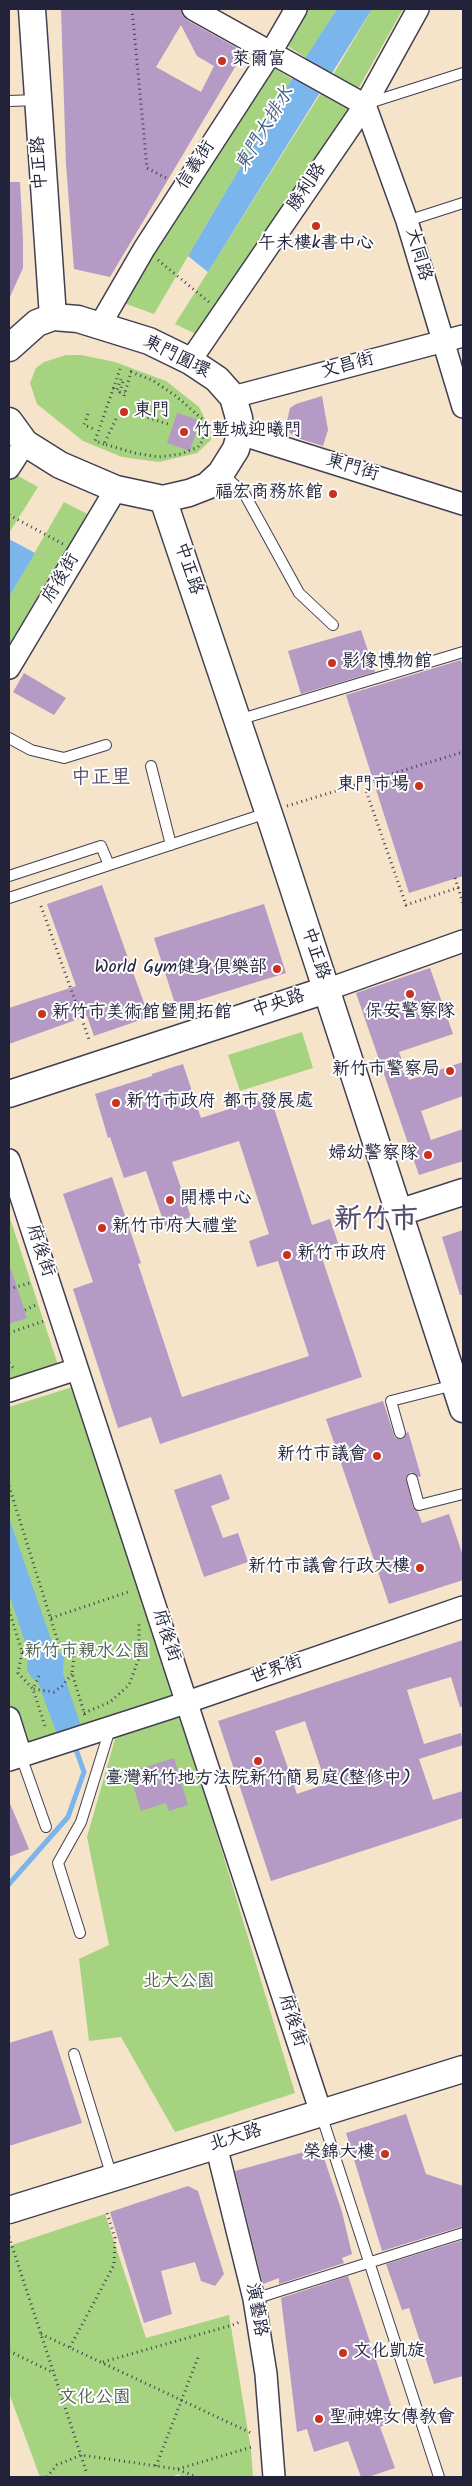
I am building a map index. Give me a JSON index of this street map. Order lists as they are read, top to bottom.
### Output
{
  "streets": {
    "street": [
      "中正路",
      "信義街",
      "勝利路",
      "大同路",
      "東門圓環",
      "文昌街",
      "東門街",
      "府後街",
      "中央路",
      "世界街",
      "北大路",
      "演藝路"
    ]
  },
  "crossings": [
    ["中正路", "東門圓環"],
    ["中正路", "中央路"],
    ["信義街", "東門圓環"],
    ["勝利路", "大同路"],
    ["勝利路", "東門圓環"],
    ["大同路", "文昌街"],
    ["東門圓環", "文昌街"],
    ["東門圓環", "東門街"],
    ["東門圓環", "府後街"],
    ["府後街", "世界街"],
    ["府後街", "北大路"],
    ["北大路", "演藝路"]
  ],
  "districts": ["中正里", "新竹市"],
  "water": ["東門大排水"],
  "parks": ["新竹市親水公園", "北大公園", "文化公園"],
  "places": [
    "萊爾富",
    "午未樓k書中心",
    "東門",
    "竹塹城迎曦門",
    "福宏商務旅館",
    "影像博物館",
    "東門市場",
    "World Gym健身俱樂部",
    "保安警察隊",
    "新竹市美術館暨開拓館",
    "新竹市警察局",
    "新竹市政府 都市發展處",
    "婦幼警察隊",
    "開標中心",
    "新竹市府大禮堂",
    "新竹市政府",
    "新竹市議會",
    "新竹市議會行政大樓",
    "臺灣新竹地方法院新竹簡易庭(整修中)",
    "榮錦大樓",
    "文化凱旋",
    "聖神婢女傳教會"
  ]
}
